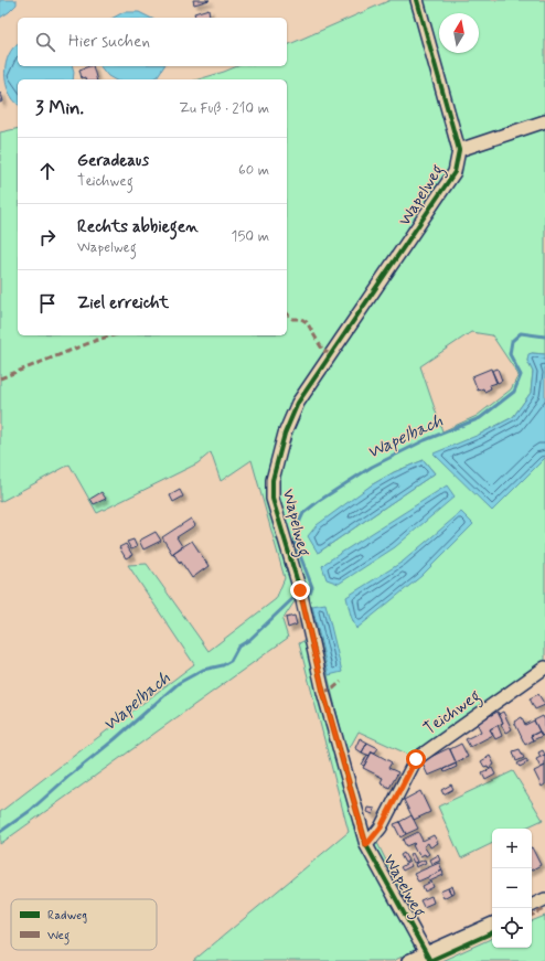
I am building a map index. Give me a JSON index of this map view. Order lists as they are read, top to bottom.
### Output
{
  "streets": {
    "street": ["Wapelweg", "Teichweg"]
  },
  "crossings": [
    ["Wapelweg", "Teichweg"]
  ],
  "water": ["Wapelbach"],
  "legend": ["Radweg", "Weg"],
  "north": "top",
  "page": {
    "search": "Hier suchen",
    "heading": ["3 Min.", "Zu Fuß · 210 m"],
    "list": [
      ["Geradeaus", "Teichweg", "60 m"],
      ["Rechts abbiegen", "Wapelweg", "150 m"],
      "Ziel erreicht"
    ],
    "map_buttons": ["+", "−"]
  }
}
